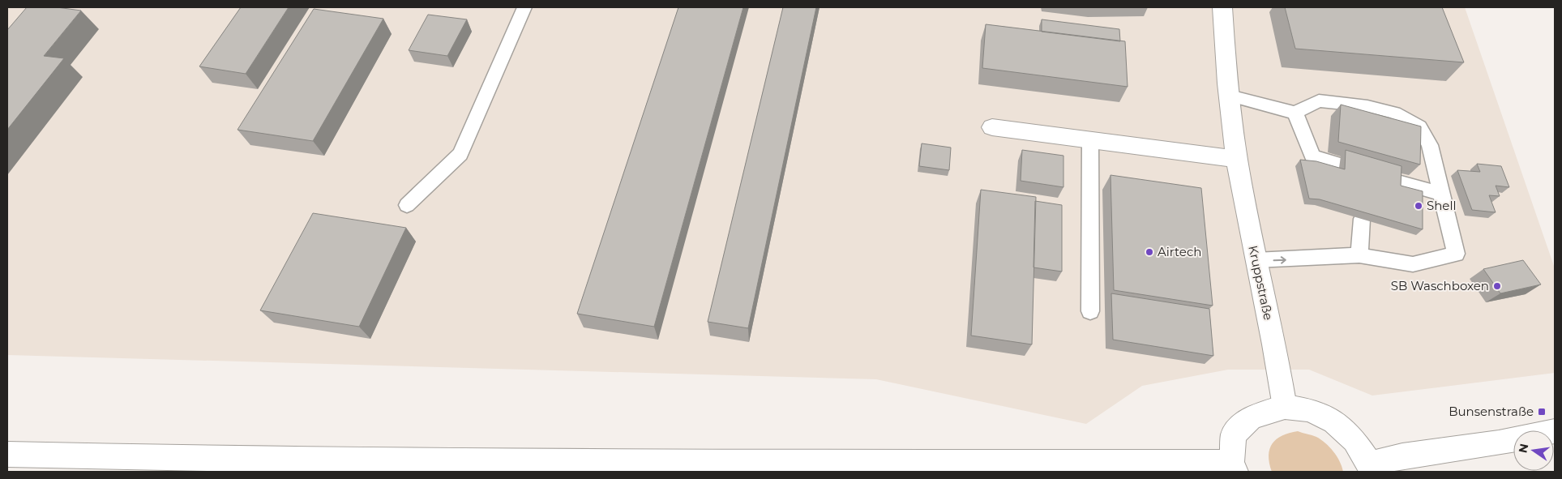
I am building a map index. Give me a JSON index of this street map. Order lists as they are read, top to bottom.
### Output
{
  "streets": {
    "main road": ["Kruppstraße"]
  },
  "places": {
    "other": ["Shell", "Airtech", "SB Waschboxen"],
    "transit": ["Bunsenstraße"]
  },
  "north": "left"
}
